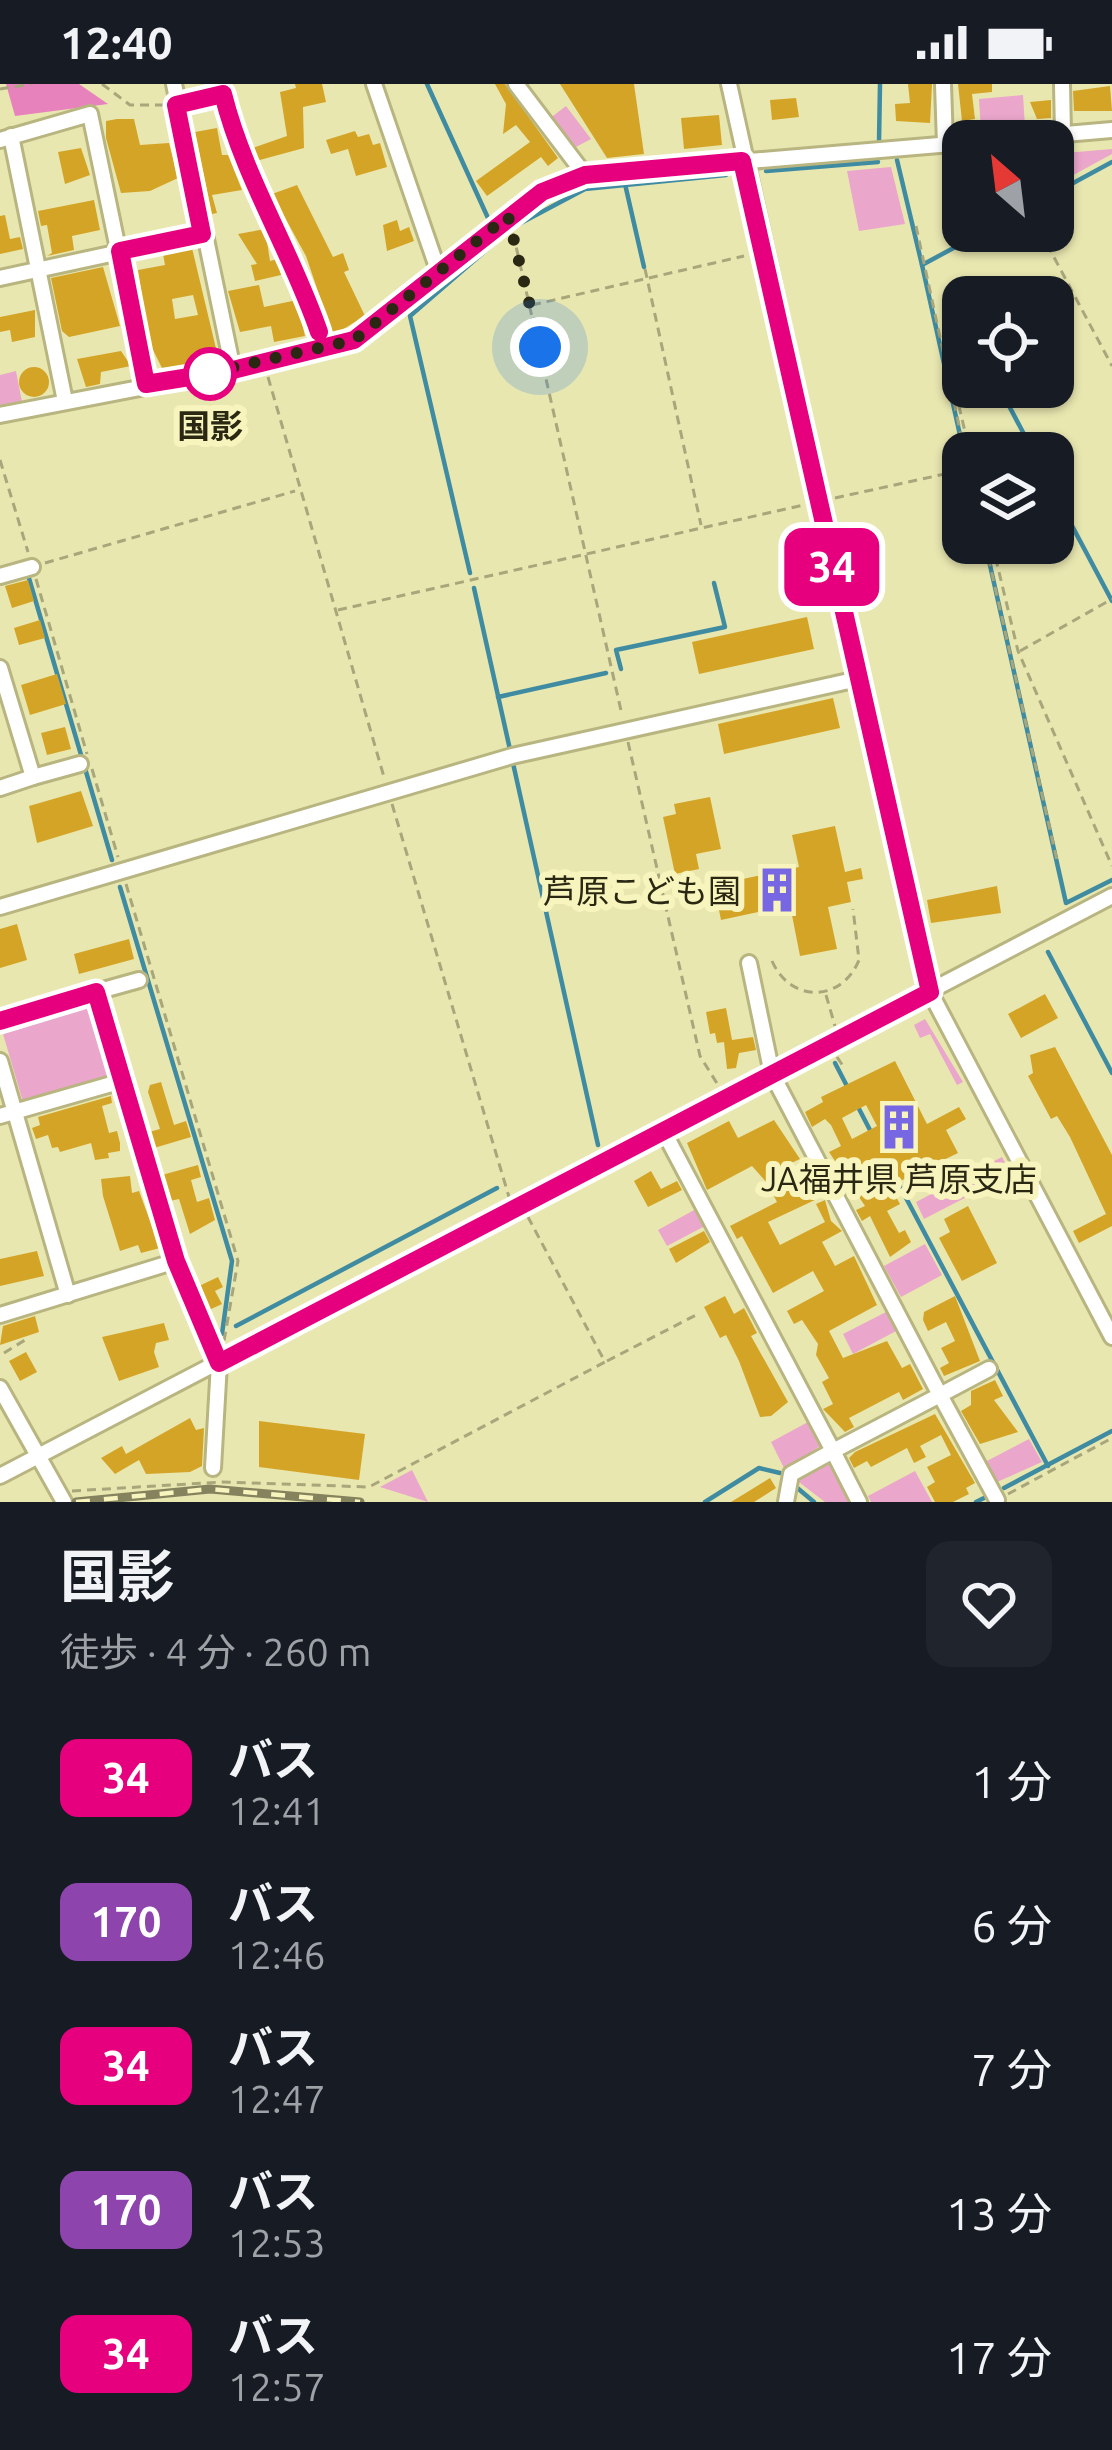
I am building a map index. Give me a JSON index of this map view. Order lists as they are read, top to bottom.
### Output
{
  "places": {
    "other": ["国影"],
    "building": ["芦原こども園", "JA福井県 芦原支店"]
  },
  "lines": ["bus line 34"],
  "north": "top left",
  "page": {
    "status": "12:40",
    "on_map": "34",
    "heading": ["国影", "徒歩 · 4 分 · 260 m"],
    "list": [
      {
        "mark": "34",
        "name": "バス",
        "note": "12:41",
        "value": "1 分"
      },
      {
        "mark": "170",
        "name": "バス",
        "note": "12:46",
        "value": "6 分"
      },
      {
        "mark": "34",
        "name": "バス",
        "note": "12:47",
        "value": "7 分"
      },
      {
        "mark": "170",
        "name": "バス",
        "note": "12:53",
        "value": "13 分"
      },
      {
        "mark": "34",
        "name": "バス",
        "note": "12:57",
        "value": "17 分"
      }
    ]
  }
}
